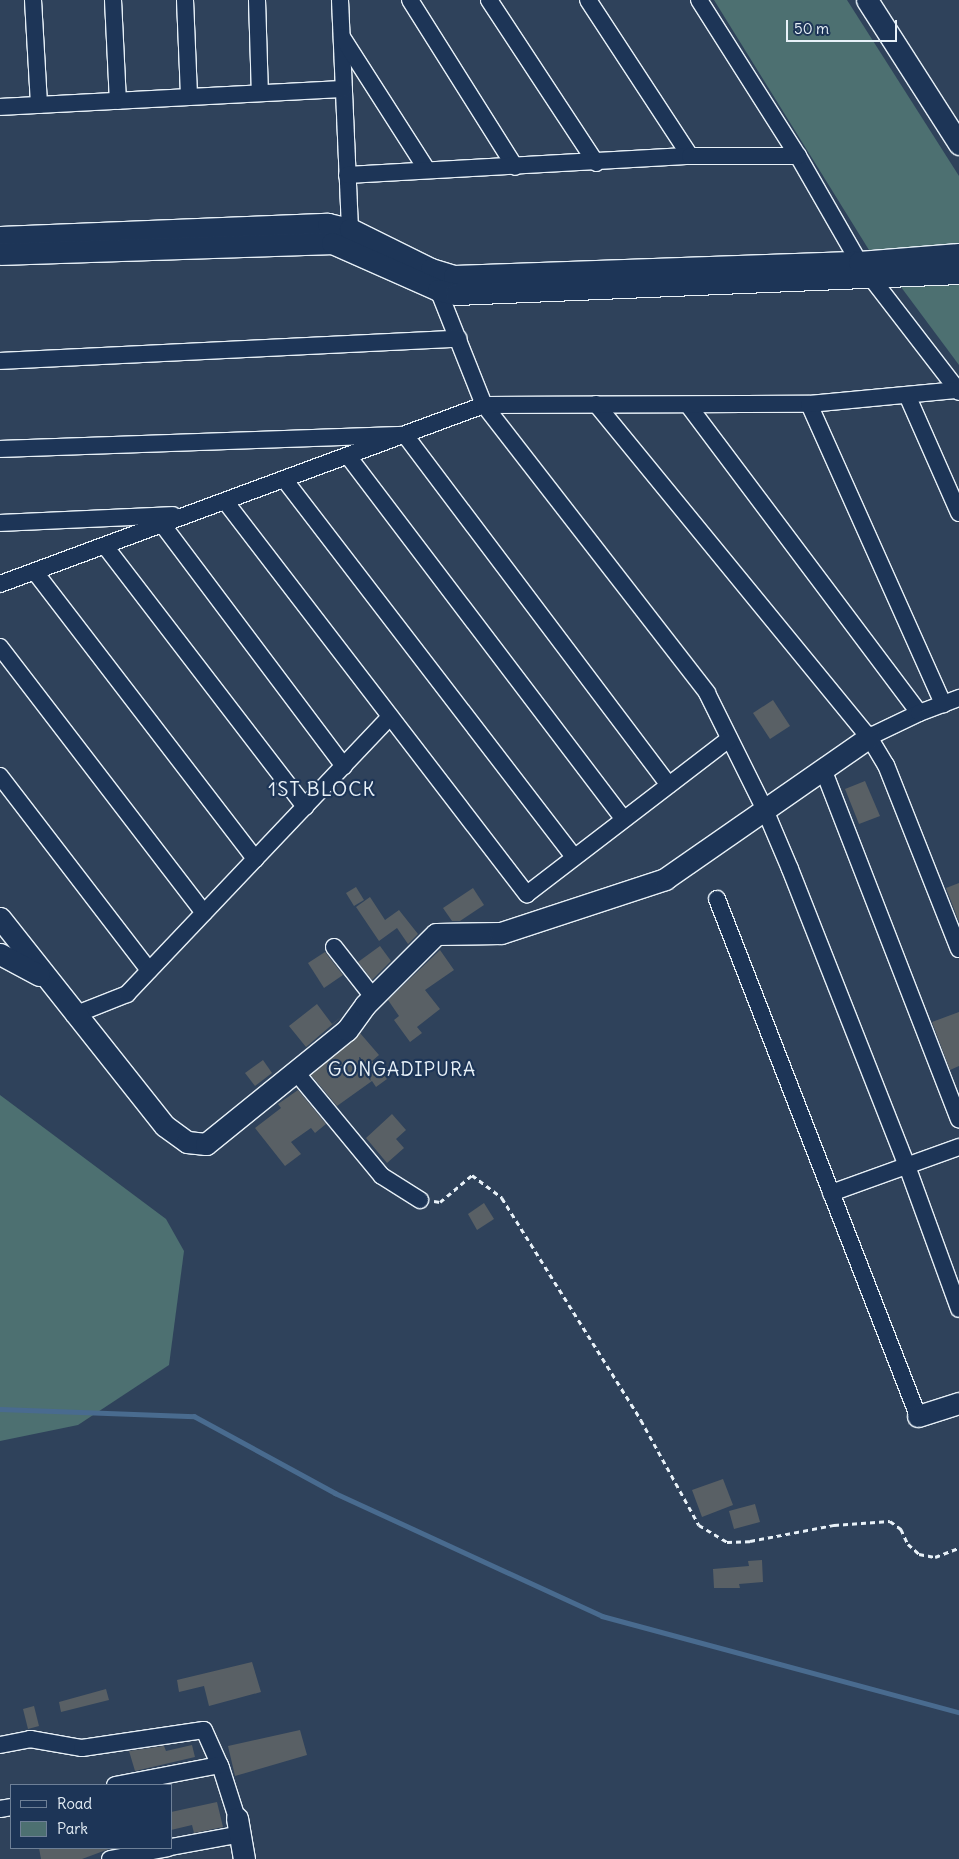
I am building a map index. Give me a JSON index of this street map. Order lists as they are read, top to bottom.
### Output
{
  "districts": ["1ST BLOCK", "GONGADIPURA"],
  "legend": ["Road", "Park"],
  "scale_bar": "50 m"
}
